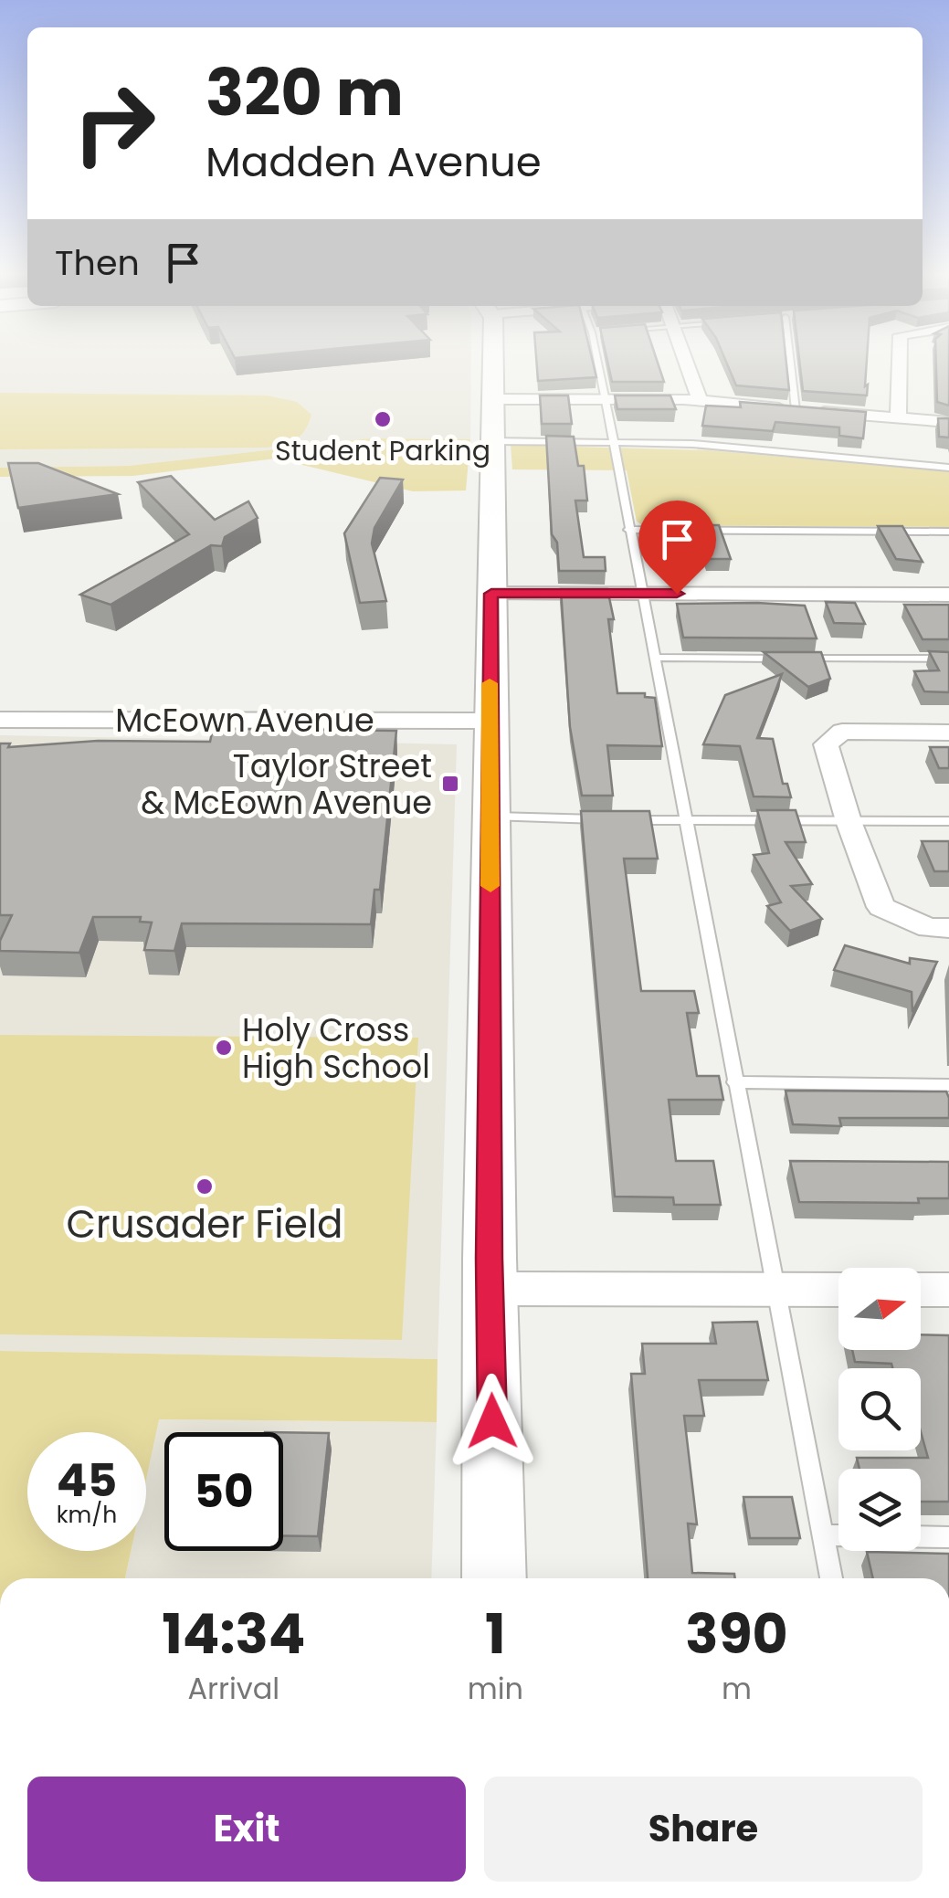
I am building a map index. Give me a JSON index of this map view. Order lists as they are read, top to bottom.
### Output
{
  "streets": {
    "street": ["McEown Avenue"]
  },
  "places": {
    "other": ["Student Parking", "Holy Cross High School", "Crusader Field"],
    "transit": ["Taylor Street & McEown Avenue"]
  },
  "north": "right",
  "page": {
    "turn": ["320 m", "Madden Avenue"],
    "then": "Then",
    "speed": "45 km/h",
    "limit": "50",
    "eta": [
      "14:34",
      "Arrival",
      "1",
      "min",
      "390",
      "m"
    ],
    "buttons": ["Exit", "Share"]
  }
}
